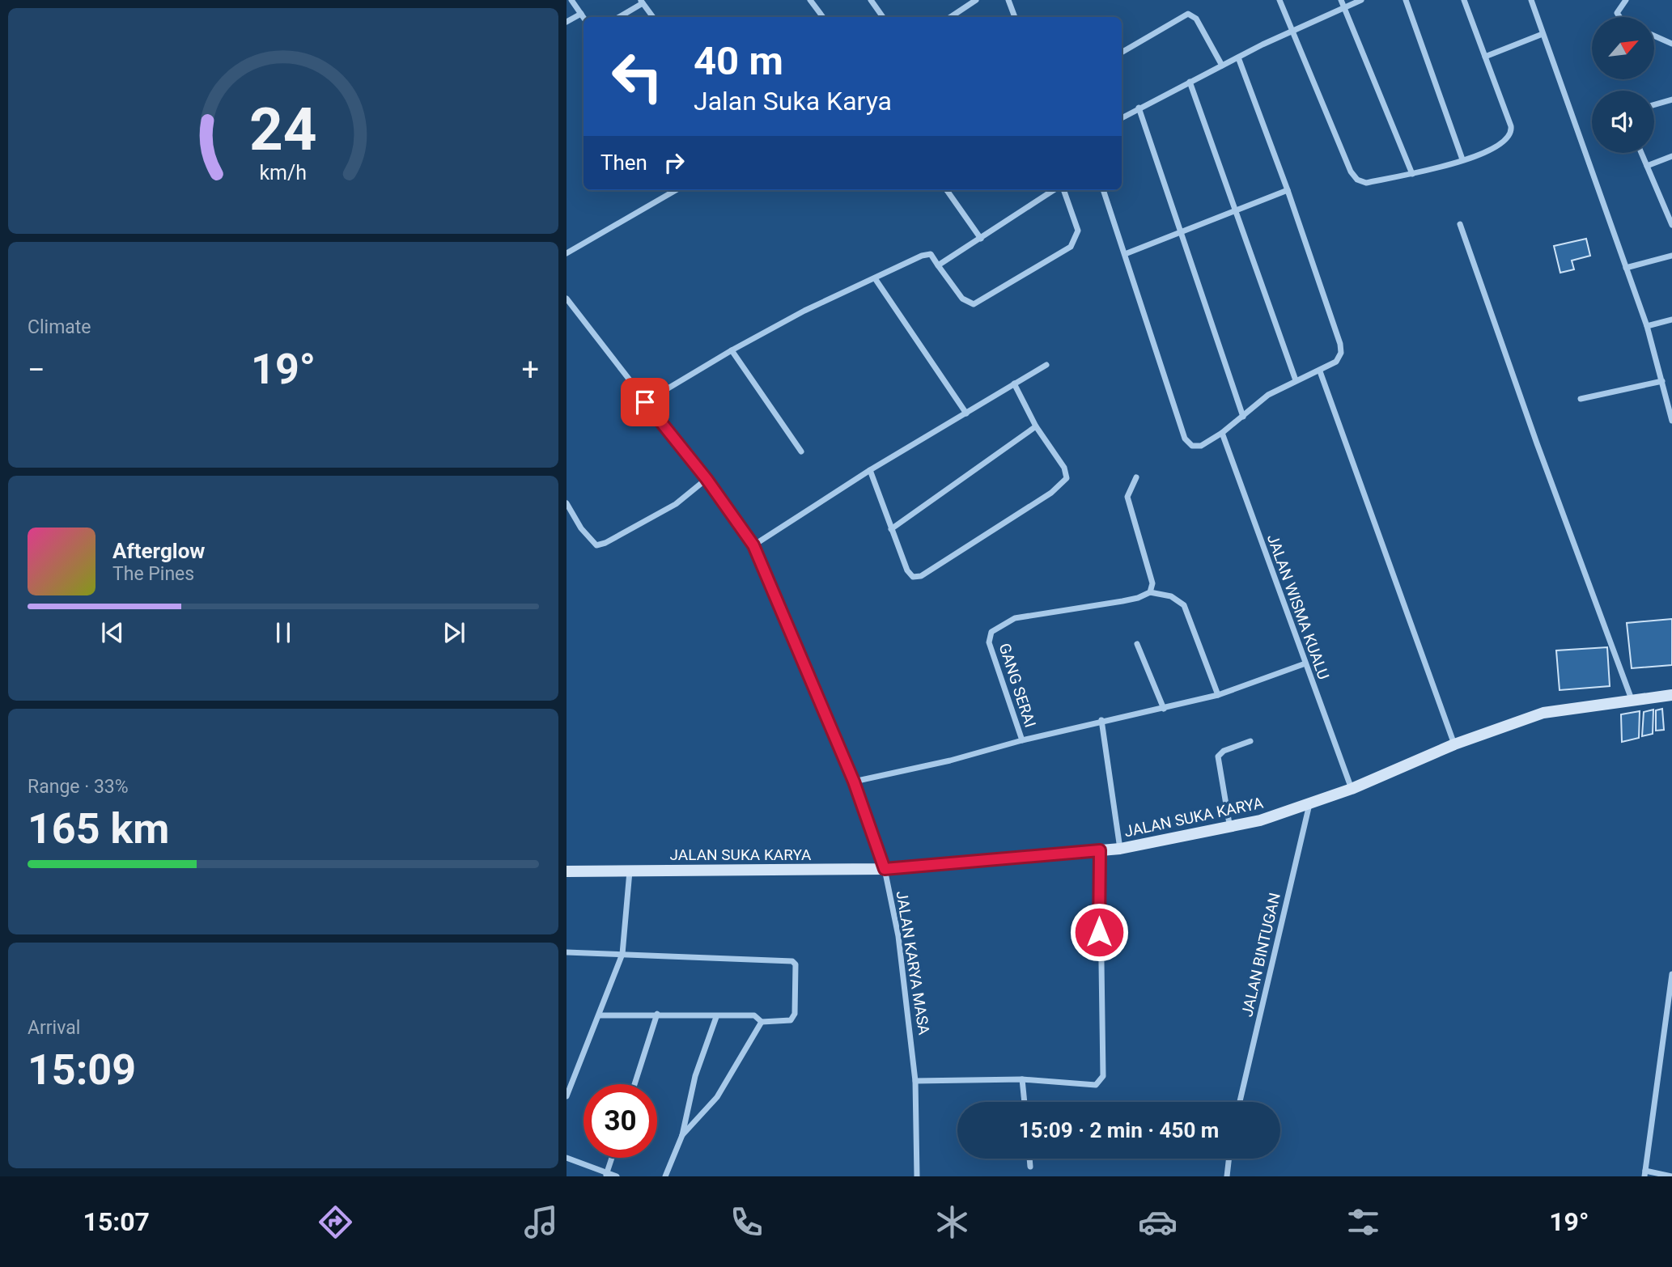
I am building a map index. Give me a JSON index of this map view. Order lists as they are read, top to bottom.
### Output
{
  "streets": {
    "main road": ["JALAN SUKA KARYA"],
    "street": [
      "JALAN WISMA KUALU",
      "GANG SERAI",
      "JALAN BINTUGAN",
      "JALAN KARYA MASA"
    ]
  },
  "crossings": [
    ["JALAN WISMA KUALU", "JALAN SUKA KARYA"],
    ["GANG SERAI", "JALAN KARYA MASA"],
    ["JALAN SUKA KARYA", "JALAN BINTUGAN"],
    ["JALAN SUKA KARYA", "JALAN KARYA MASA"]
  ],
  "north": "top right",
  "page": {
    "turn": ["40 m", "Jalan Suka Karya"],
    "then": "Then",
    "tile": [
      "Climate",
      ["Range · 33%", "165 km"],
      ["Arrival", "15:09"]
    ],
    "heat": ["−", "19°", "+"],
    "song": ["Afterglow", "The Pines"],
    "limit": "30",
    "trip": "15:09 · 2 min · 450 m",
    "tabs": ["15:07", "19°"],
    "gauge": ["24", "km/h"]
  }
}
